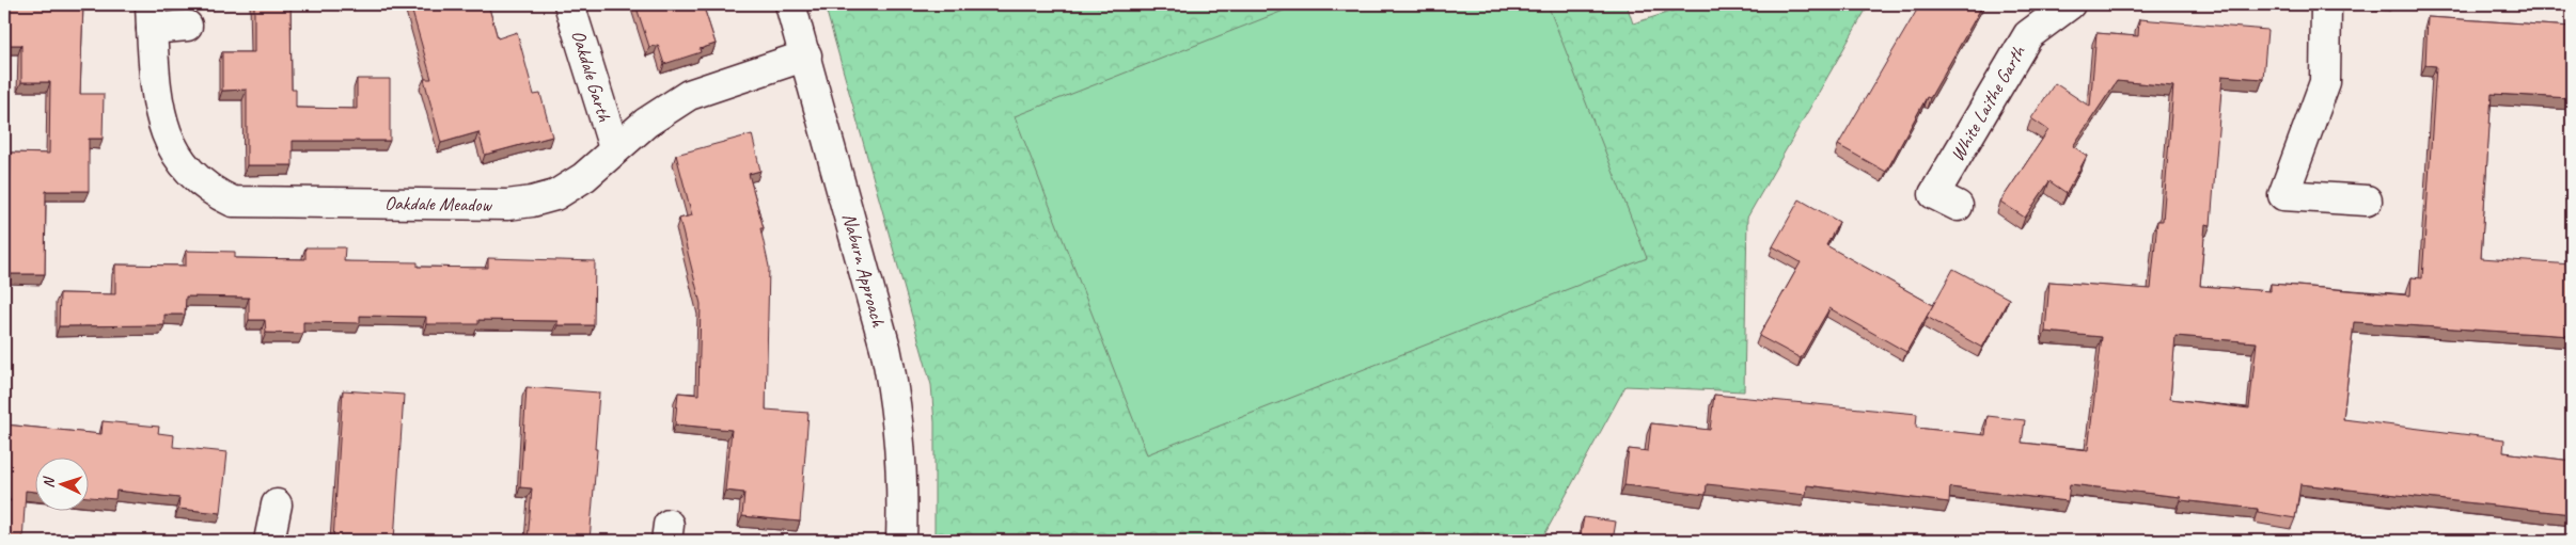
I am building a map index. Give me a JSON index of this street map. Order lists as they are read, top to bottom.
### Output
{
  "streets": {
    "street": [
      "Oakdale Garth",
      "White Laithe Garth",
      "Oakdale Meadow",
      "Naburn Approach"
    ]
  },
  "crossings": [
    ["Oakdale Garth", "Oakdale Meadow"],
    ["Oakdale Meadow", "Naburn Approach"]
  ],
  "north": "left"
}
